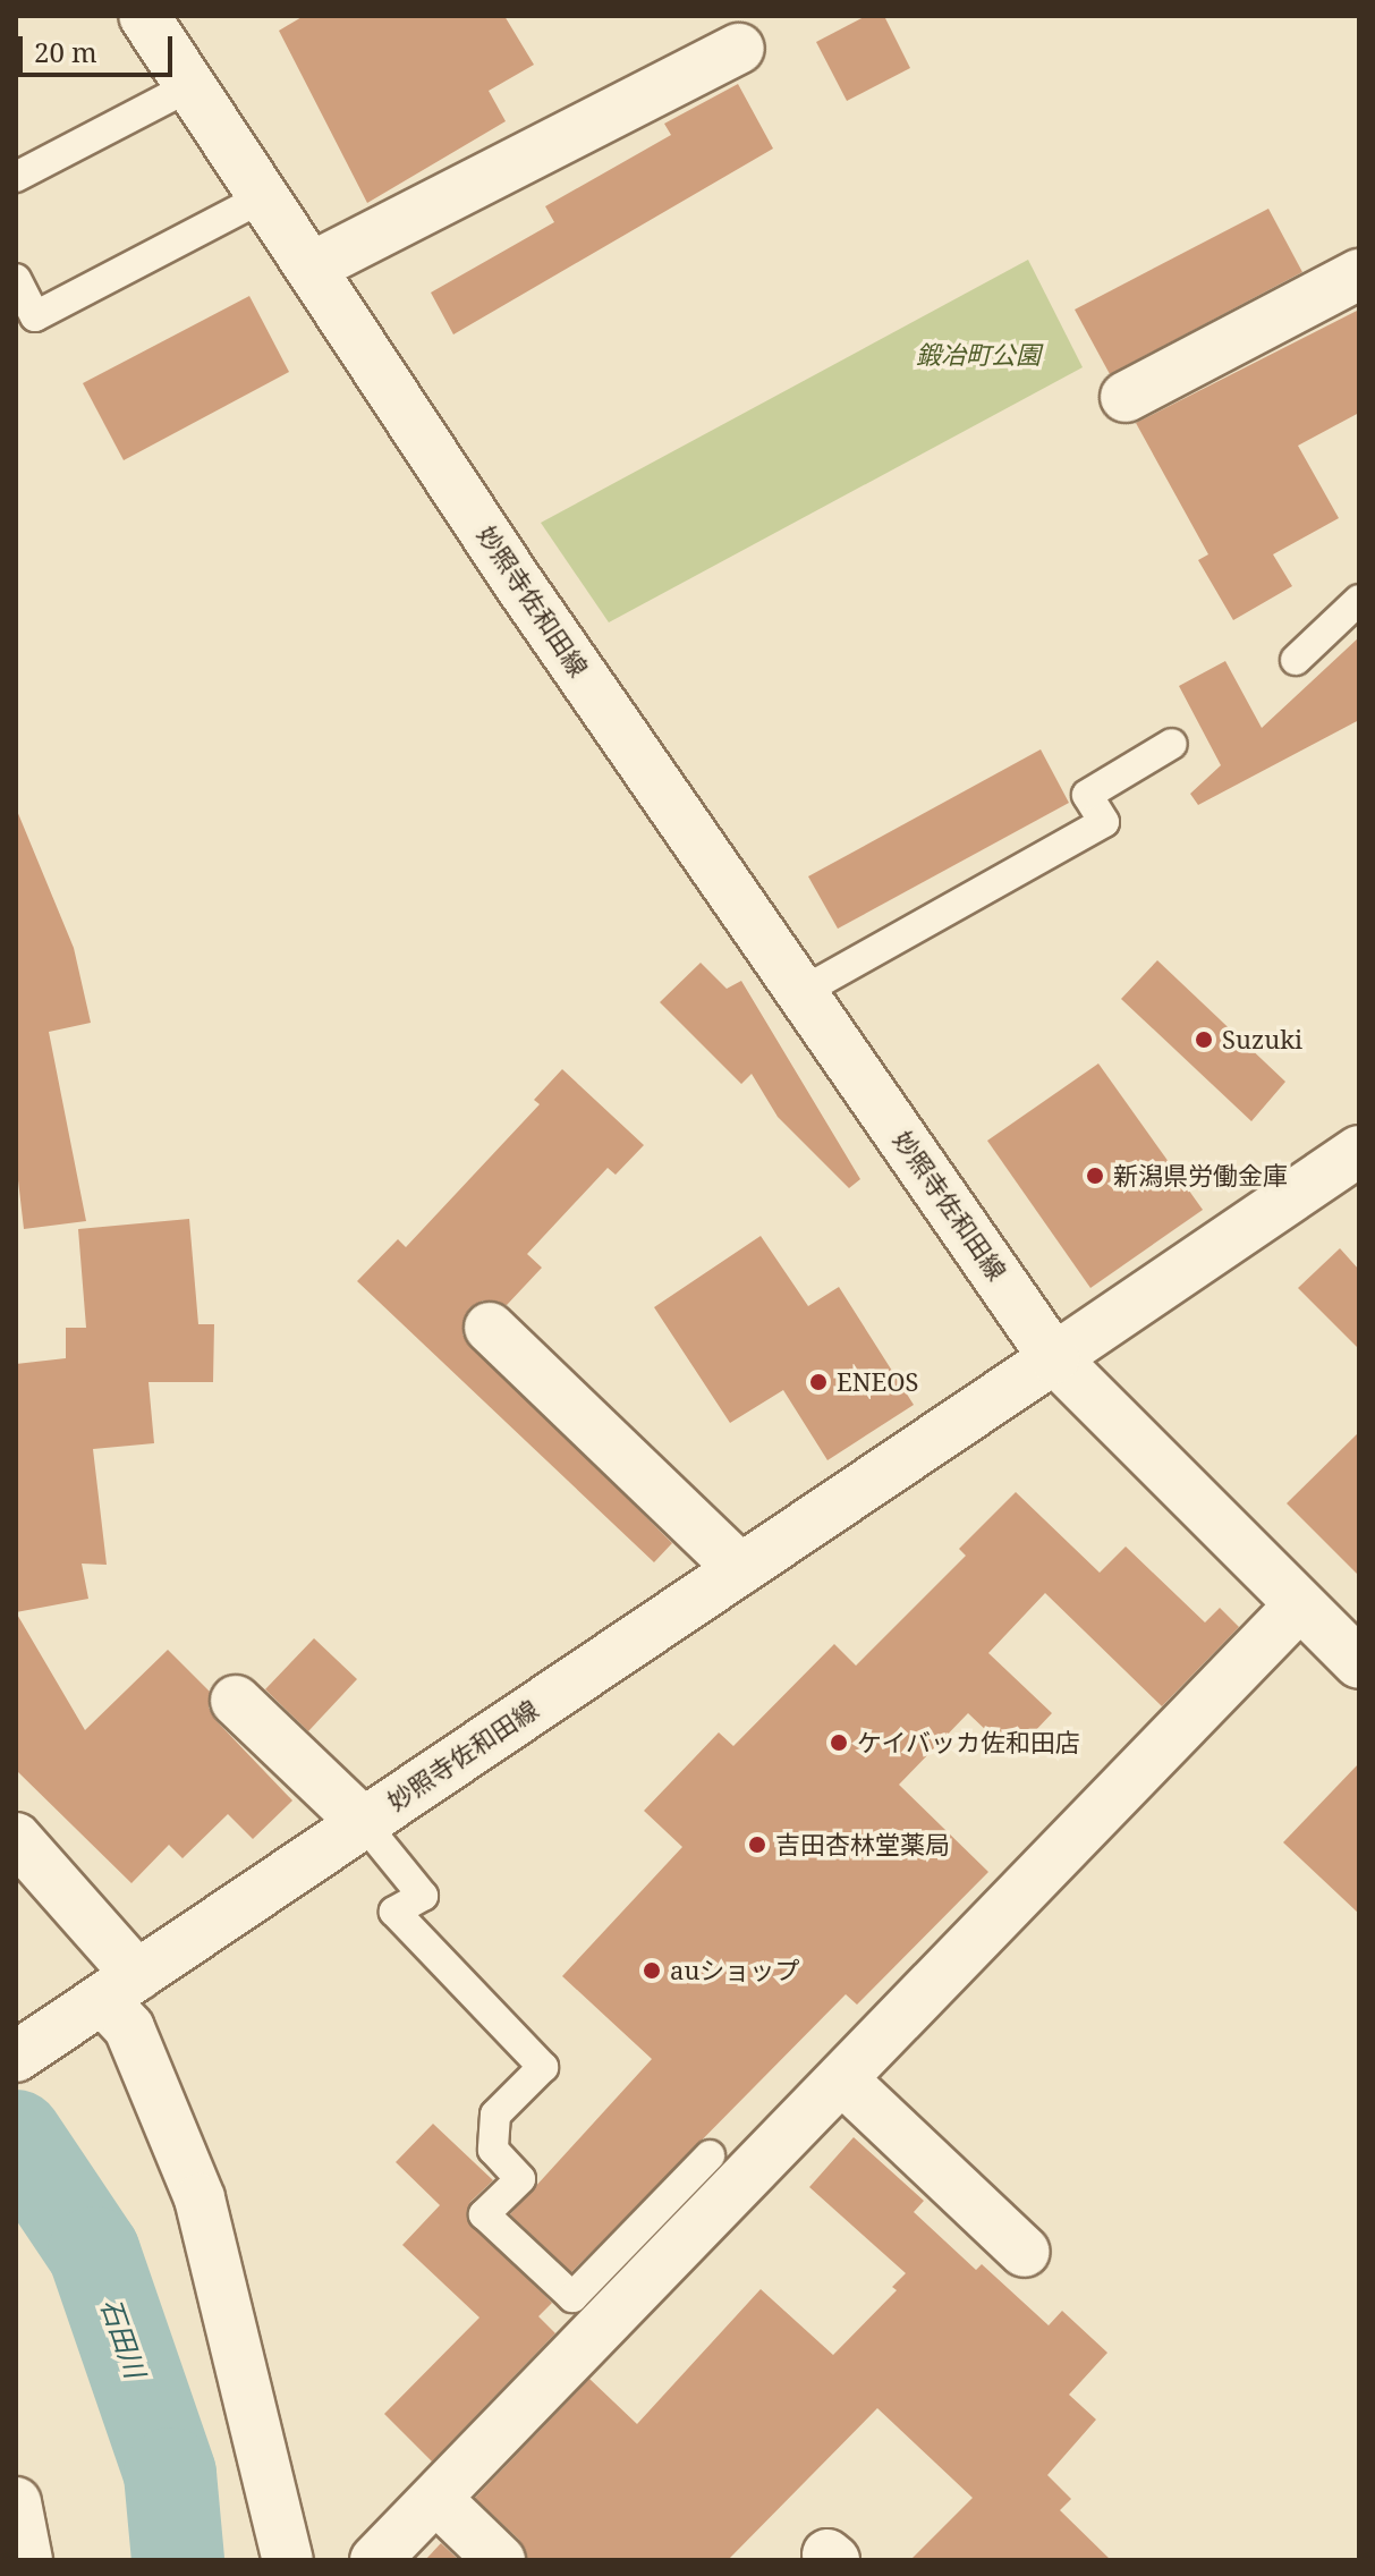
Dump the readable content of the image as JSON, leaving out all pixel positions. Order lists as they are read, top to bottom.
{
  "streets": {
    "street": ["妙照寺佐和田線"]
  },
  "water": ["石田川"],
  "parks": ["鍛冶町公園"],
  "places": [
    "Suzuki",
    "新潟県労働金庫",
    "ENEOS",
    "ケイバッカ佐和田店",
    "吉田杏林堂薬局",
    "auショップ"
  ],
  "scale_bar": "20 m"
}
